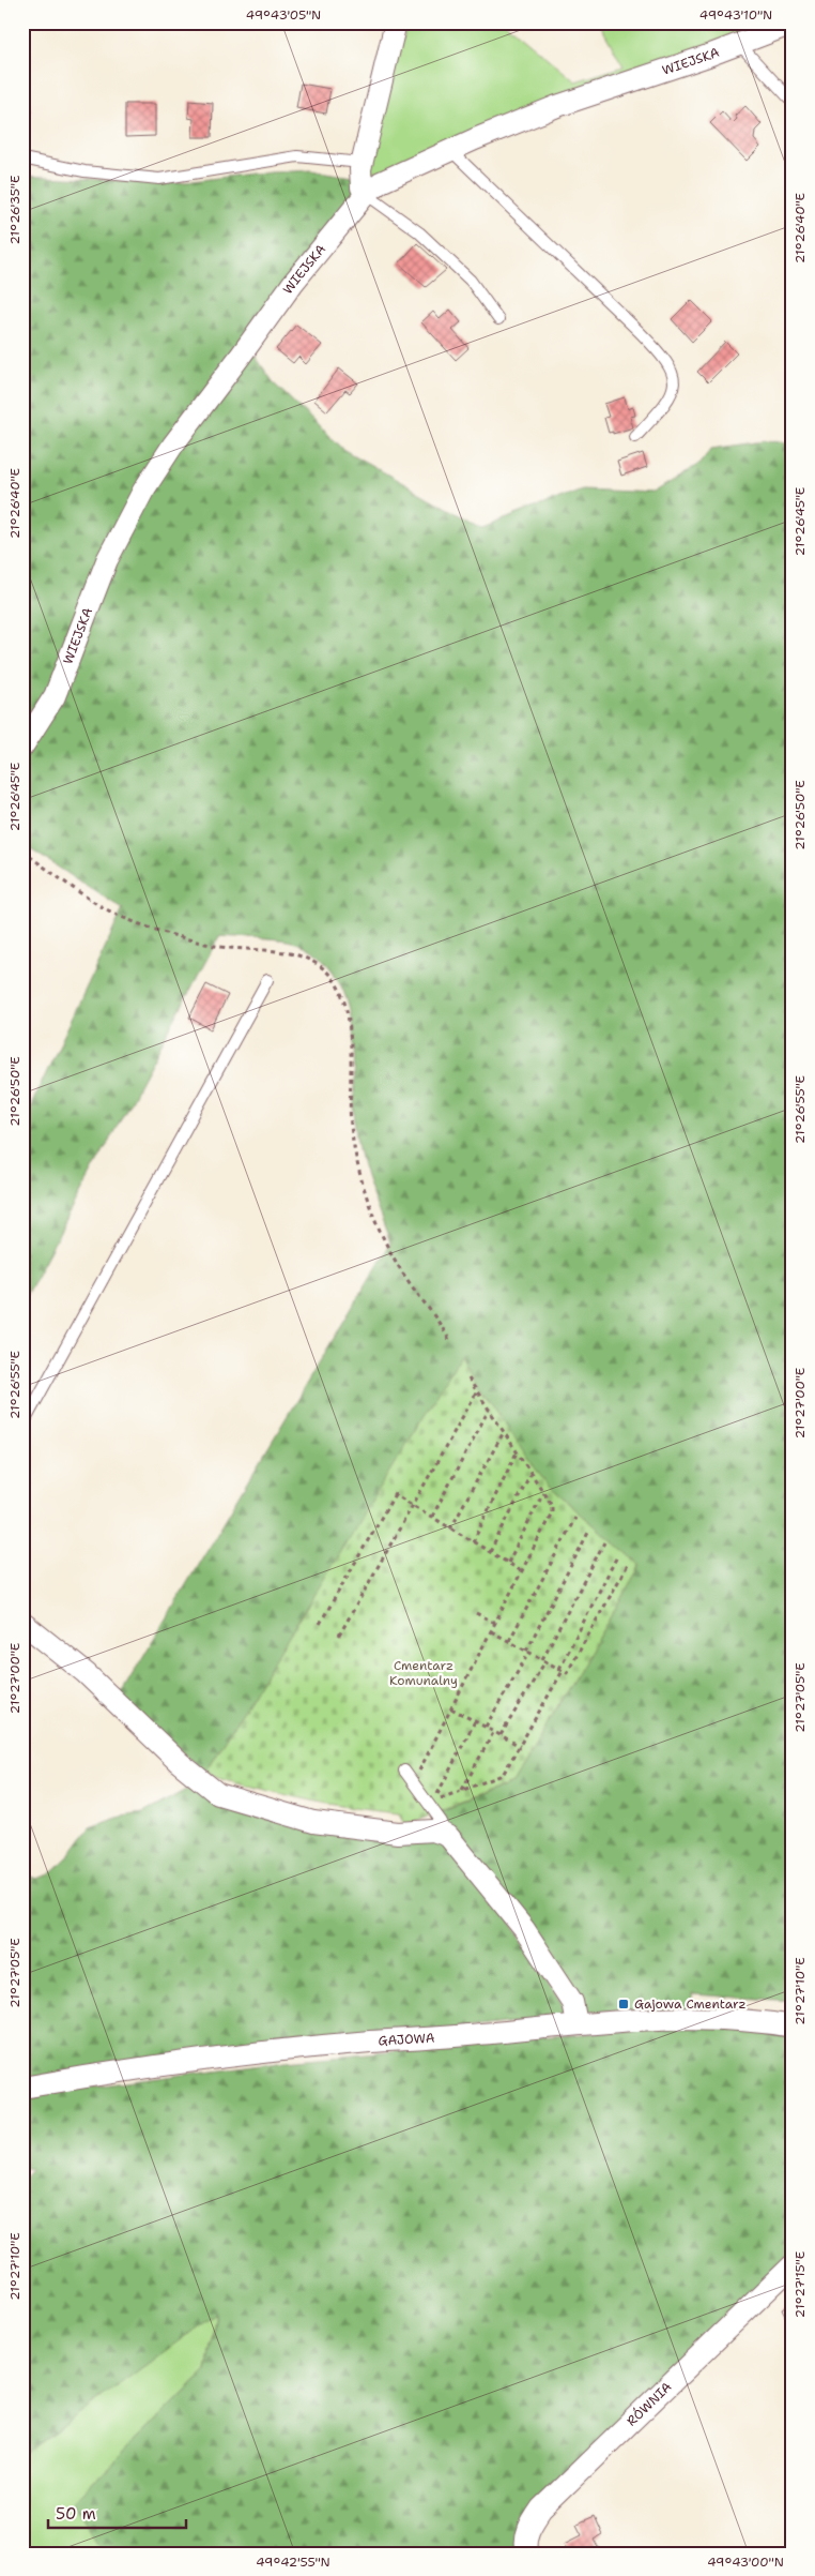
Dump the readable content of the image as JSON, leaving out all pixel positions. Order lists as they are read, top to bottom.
{
  "streets": {
    "street": ["WIEJSKA", "GAJOWA", "RÓWNIA"]
  },
  "parks": ["Cmentarz Komunalny"],
  "places": {
    "transit": ["Gajowa Cmentarz"]
  },
  "scale_bar": "50 m",
  "coordinates": [
    "49°43'05\"N",
    "49°43'10\"N",
    "21°26'35\"E",
    "21°26'40\"E",
    "21°26'45\"E",
    "21°26'50\"E",
    "21°26'55\"E",
    "21°27'00\"E",
    "21°27'05\"E",
    "21°27'10\"E",
    "21°27'15\"E",
    "49°42'55\"N",
    "49°43'00\"N"
  ]
}
